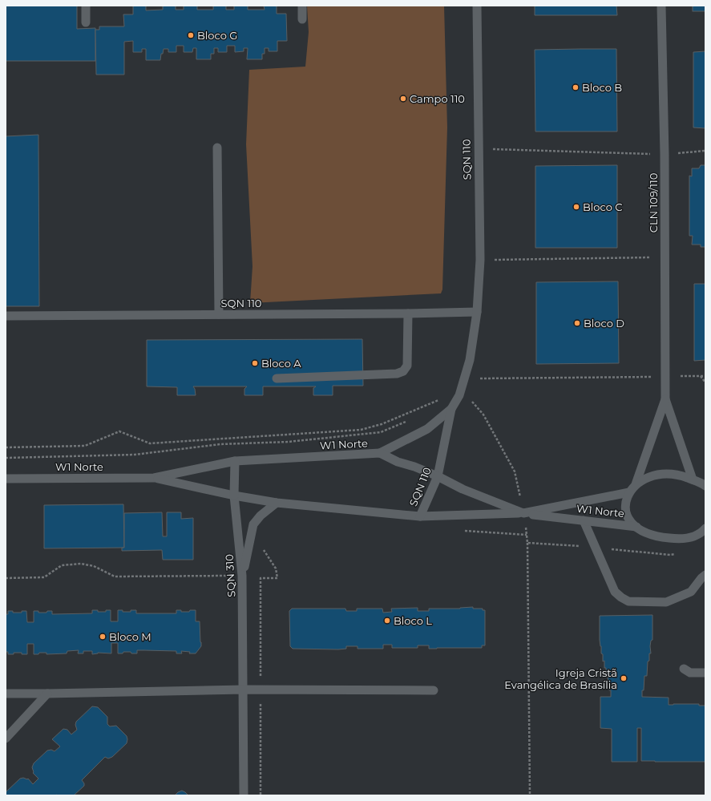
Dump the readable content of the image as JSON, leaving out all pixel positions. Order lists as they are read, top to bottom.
{
  "streets": {
    "street": [
      "SQN 110",
      "CLN 109/110",
      "W1 Norte",
      "SQN 310"
    ]
  },
  "crossings": [
    ["SQN 110", "W1 Norte"],
    ["W1 Norte", "SQN 310"]
  ],
  "places": [
    "Bloco G",
    "Bloco B",
    "Campo 110",
    "Bloco C",
    "Bloco D",
    "Bloco A",
    "Bloco L",
    "Bloco M",
    "Igreja Cristã Evangélica de Brasília"
  ]
}
